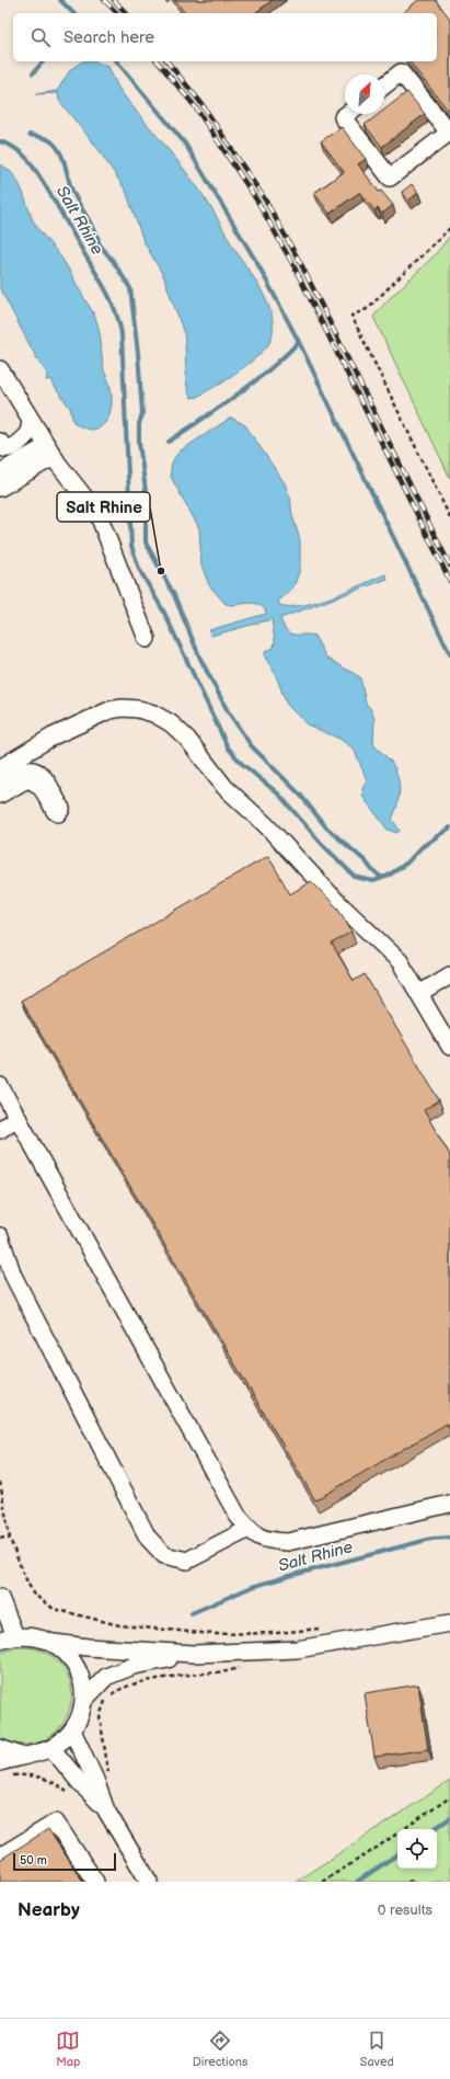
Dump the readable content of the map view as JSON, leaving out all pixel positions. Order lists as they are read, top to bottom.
{
  "water": ["Salt Rhine"],
  "places": ["Salt Rhine"],
  "scale_bar": "50 m",
  "north": "top right",
  "page": {
    "search": "Search here",
    "scale": "50 m",
    "heading": ["Nearby", "0 results"],
    "nav": ["Map", "Directions", "Saved"]
  }
}
